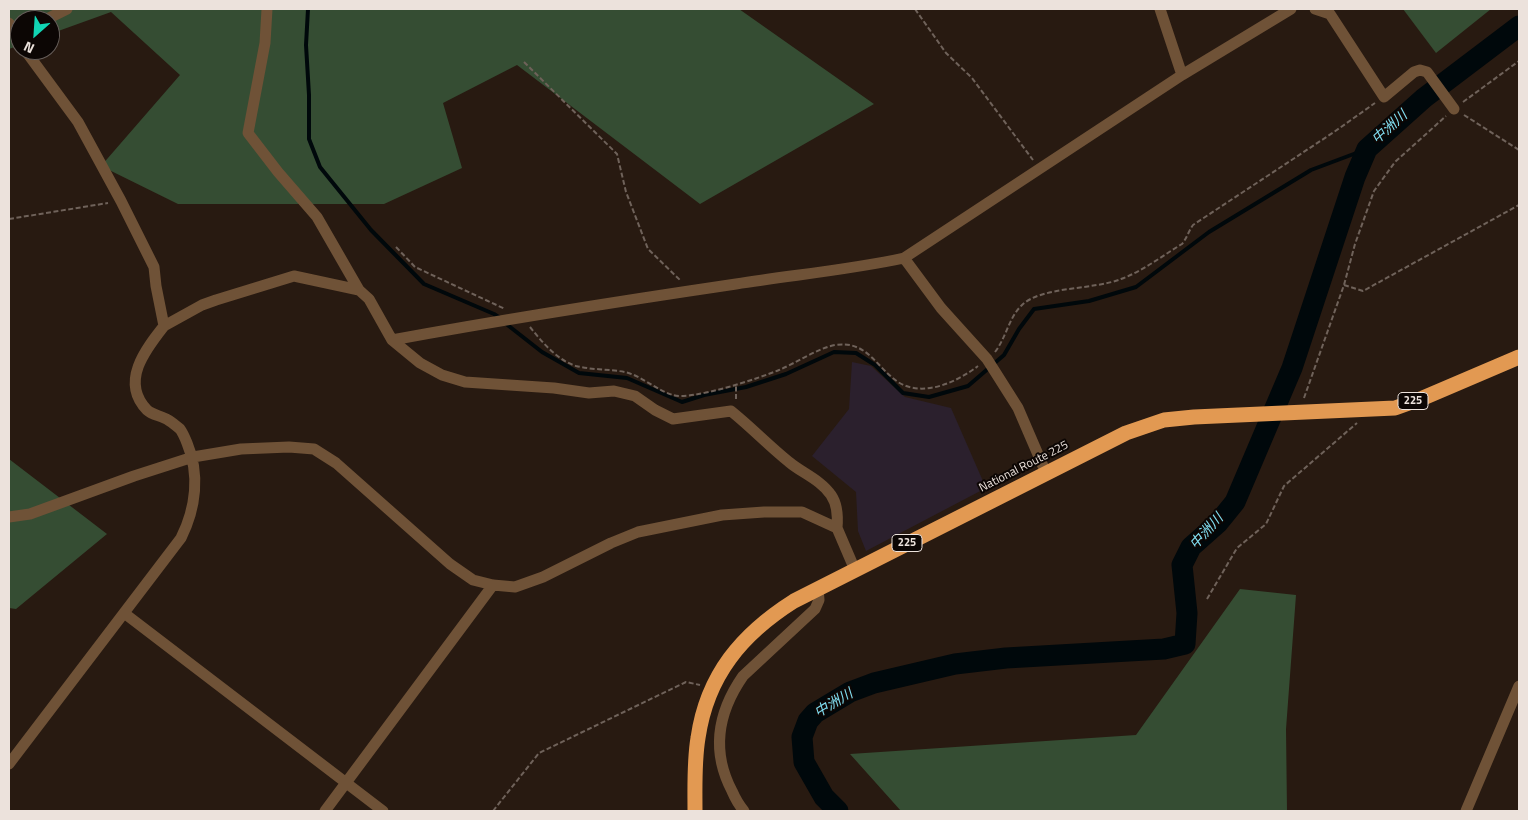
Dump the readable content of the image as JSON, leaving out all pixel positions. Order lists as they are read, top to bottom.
{
  "streets": {
    "highway": ["225", "National Route 225"]
  },
  "water": ["中洲川"],
  "north": "bottom left"
}
